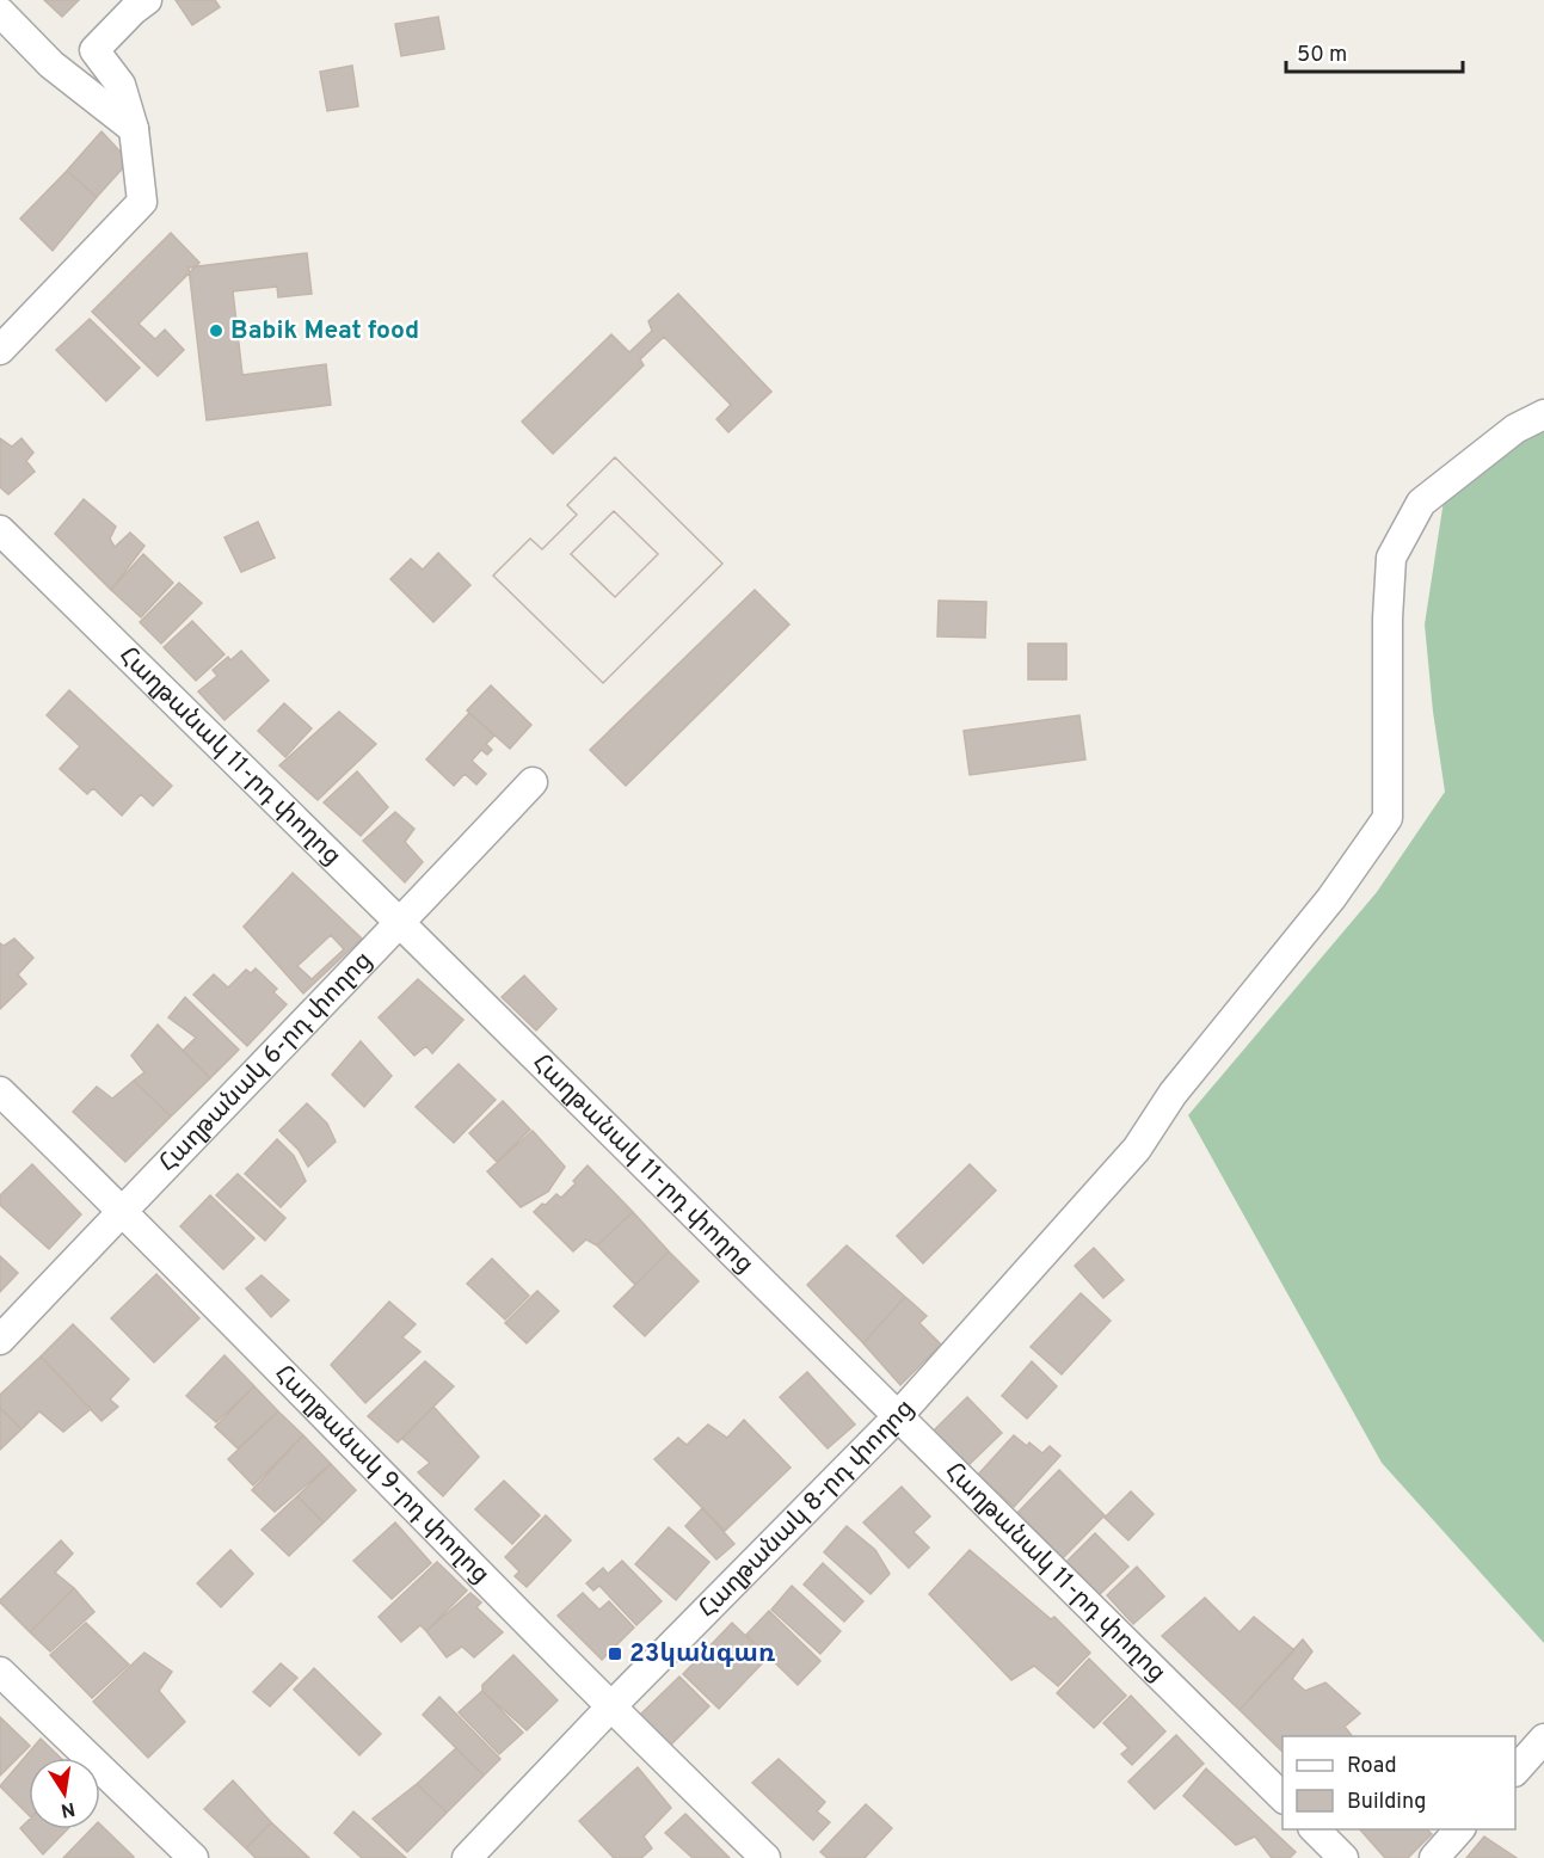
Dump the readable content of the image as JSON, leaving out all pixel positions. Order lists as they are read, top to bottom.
{
  "streets": {
    "street": [
      "Հաղթանակ 11-րդ փողոց",
      "Հաղթանակ 6-րդ փողոց",
      "Հաղթանակ 9-րդ փողոց",
      "Հաղթանակ 8-րդ փողոց"
    ]
  },
  "crossings": [
    ["Հաղթանակ 11-րդ փողոց", "Հաղթանակ 6-րդ փողոց"],
    ["Հաղթանակ 11-րդ փողոց", "Հաղթանակ 8-րդ փողոց"],
    ["Հաղթանակ 6-րդ փողոց", "Հաղթանակ 9-րդ փողոց"],
    ["Հաղթանակ 9-րդ փողոց", "Հաղթանակ 8-րդ փողոց"]
  ],
  "places": {
    "other": ["Babik Meat food"],
    "transit": ["23կանգառ"]
  },
  "legend": ["Road", "Building"],
  "scale_bar": "50 m",
  "north": "bottom"
}
